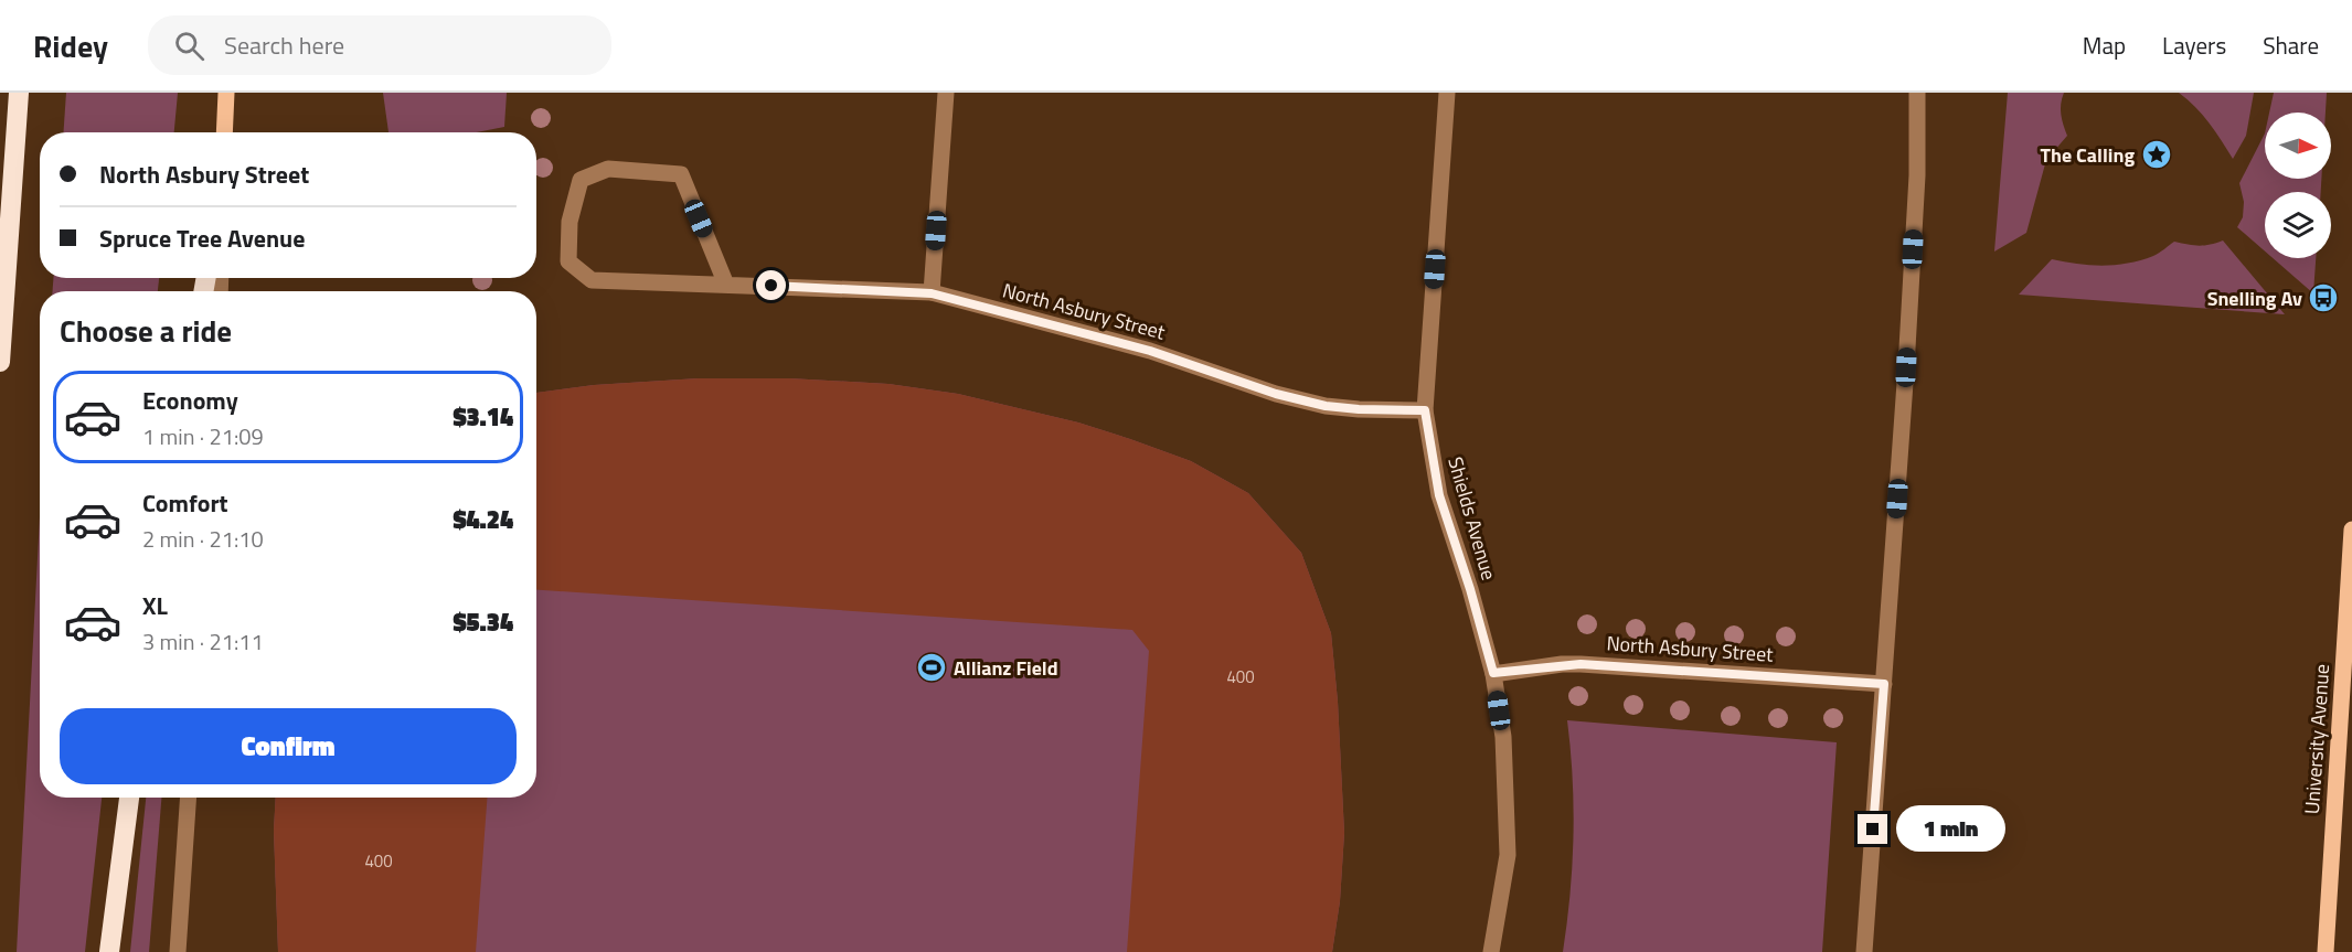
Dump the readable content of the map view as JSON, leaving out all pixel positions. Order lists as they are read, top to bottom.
{
  "streets": {
    "main road": ["University Avenue"],
    "street": ["North Asbury Street", "Shields Avenue"]
  },
  "crossings": [
    ["North Asbury Street", "Shields Avenue"]
  ],
  "places": {
    "place": ["The Calling"],
    "bus stop": ["Snelling Av"],
    "sports": ["Allianz Field"]
  },
  "house_numbers": ["400", "400"],
  "north": "right",
  "page": {
    "header": "Ridey",
    "search": "Search here",
    "nav": ["Map", "Layers", "Share"],
    "banner": ["North Asbury Street", "Spruce Tree Avenue"],
    "heading": "Choose a ride",
    "list": [
      {
        "name": "Economy",
        "note": "1 min · 21:09",
        "value": "$3.14"
      },
      {
        "name": "Comfort",
        "note": "2 min · 21:10",
        "value": "$4.24"
      },
      {
        "name": "XL",
        "note": "3 min · 21:11",
        "value": "$5.34"
      }
    ],
    "buttons": "Confirm",
    "bubble": "1 min"
  }
}
